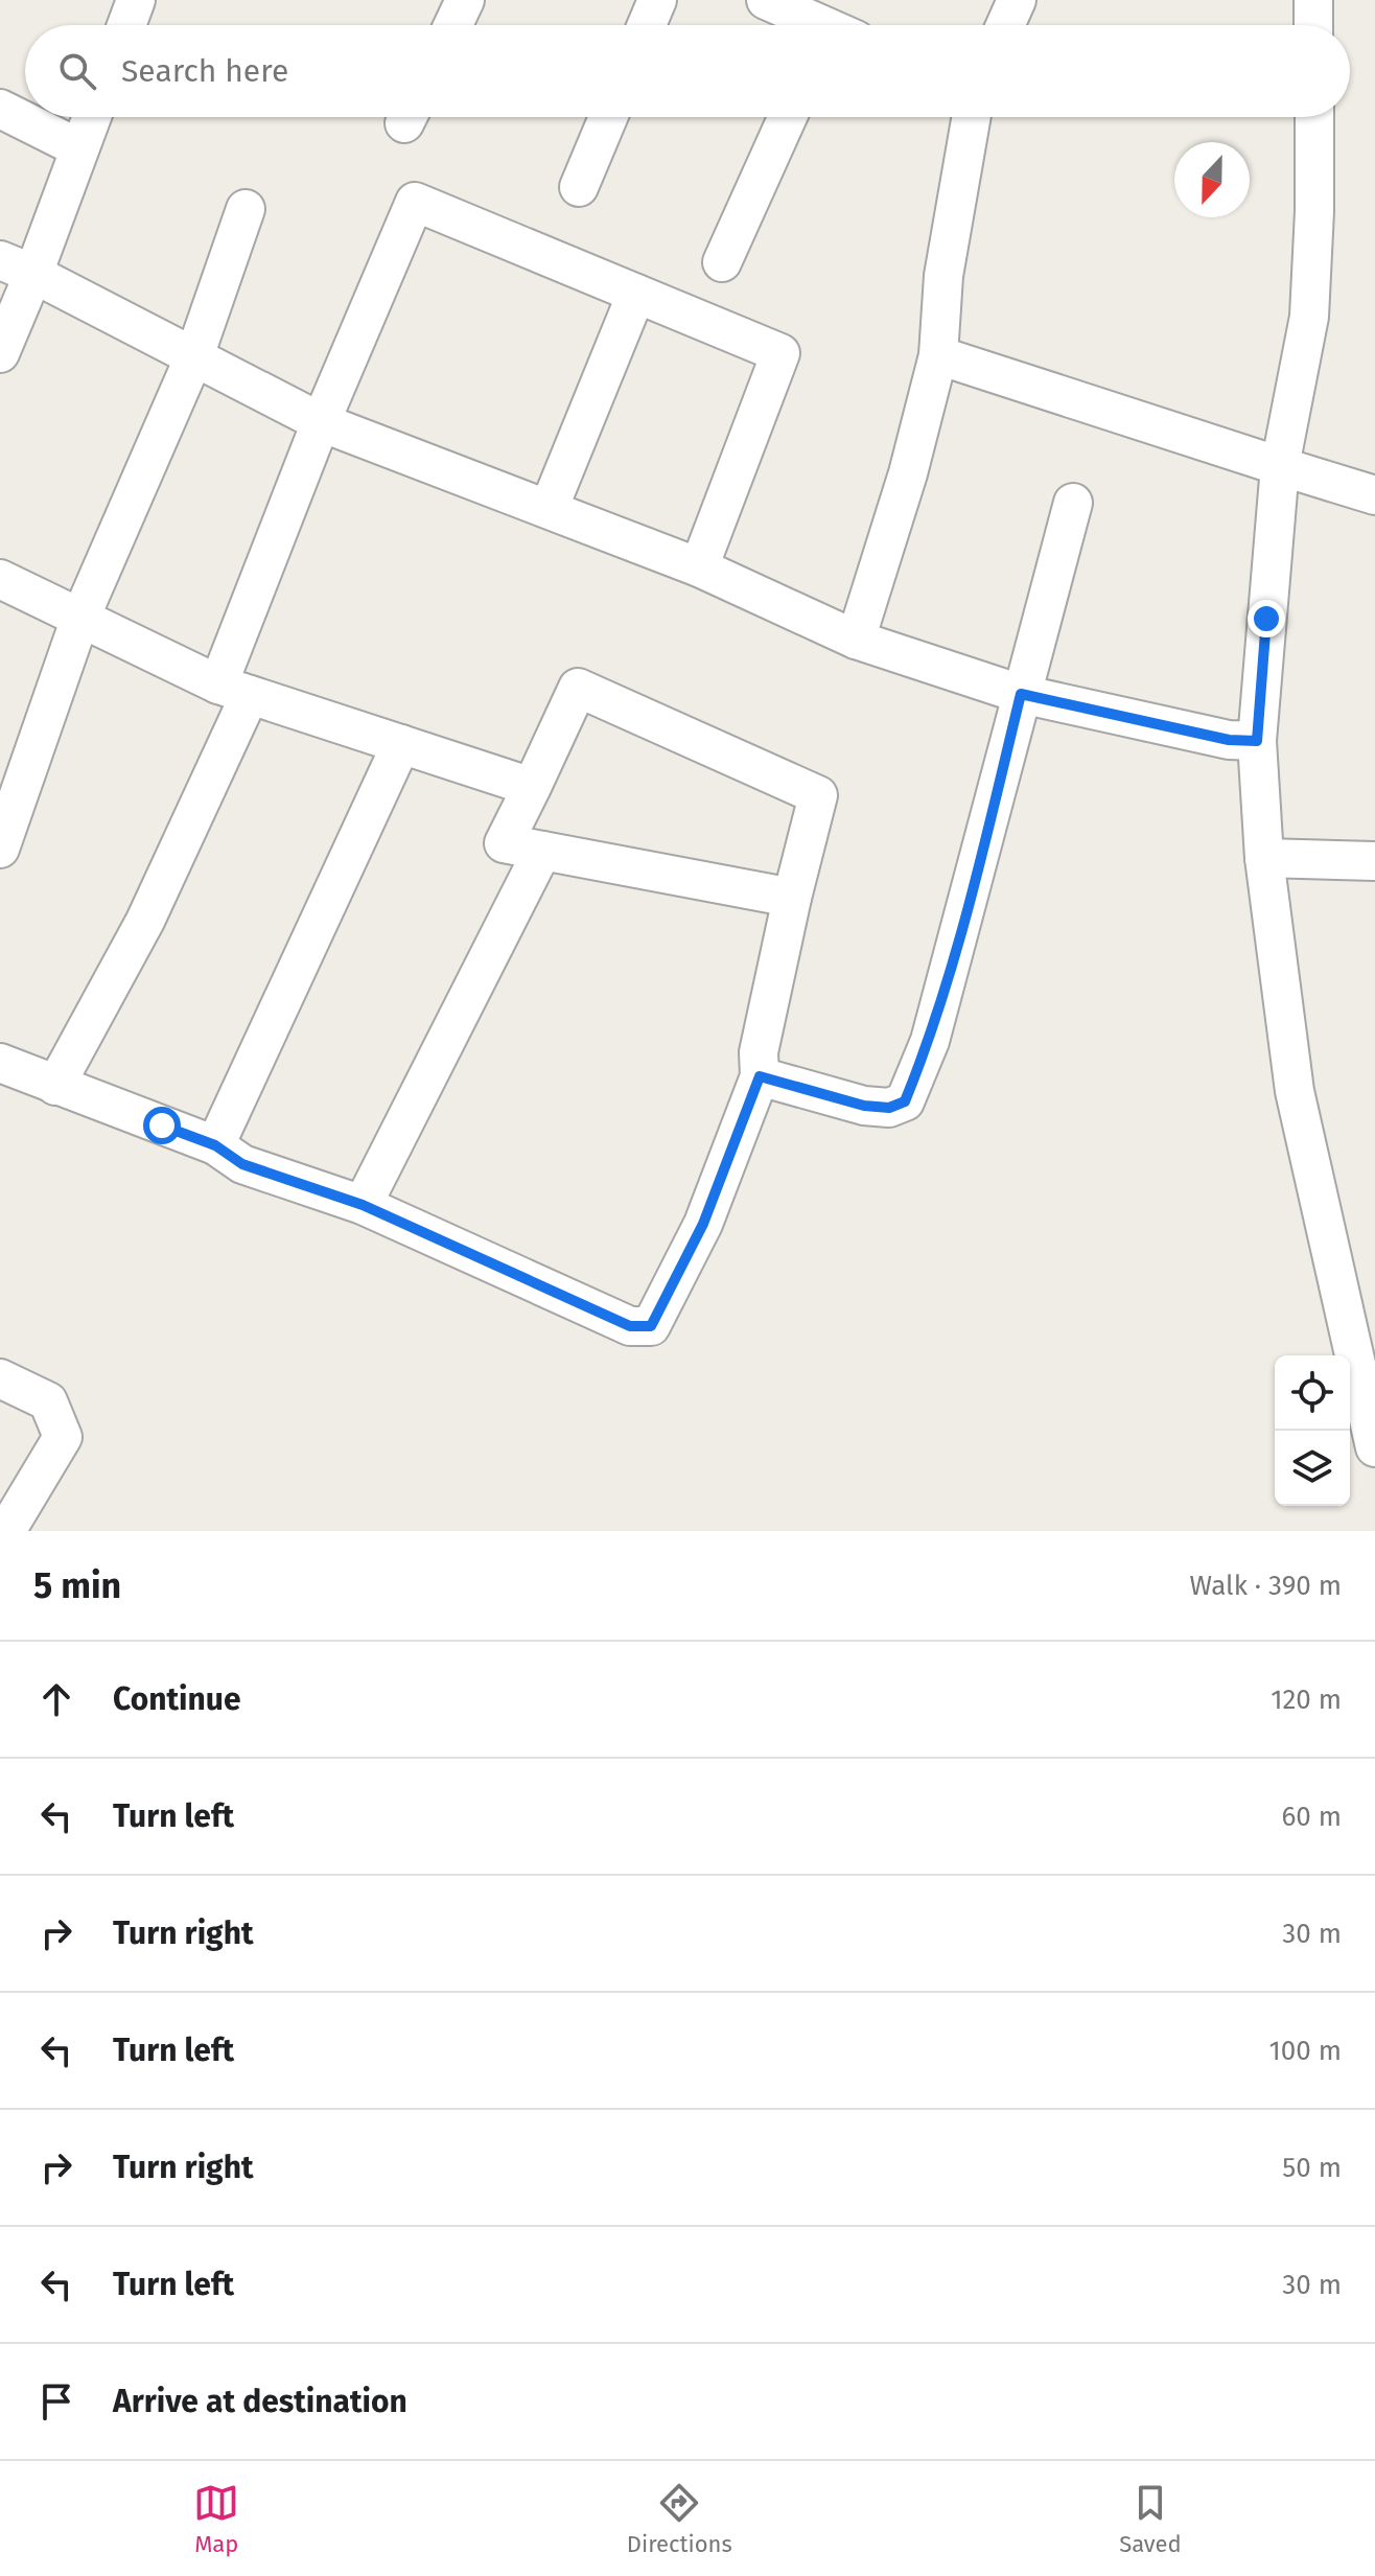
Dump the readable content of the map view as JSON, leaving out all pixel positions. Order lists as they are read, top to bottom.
{
  "north": "bottom",
  "page": {
    "search": "Search here",
    "heading": ["5 min", "Walk · 390 m"],
    "list": [
      ["Continue", "120 m"],
      ["Turn left", "60 m"],
      ["Turn right", "30 m"],
      ["Turn left", "100 m"],
      ["Turn right", "50 m"],
      ["Turn left", "30 m"],
      "Arrive at destination"
    ],
    "nav": ["Map", "Directions", "Saved"]
  }
}
